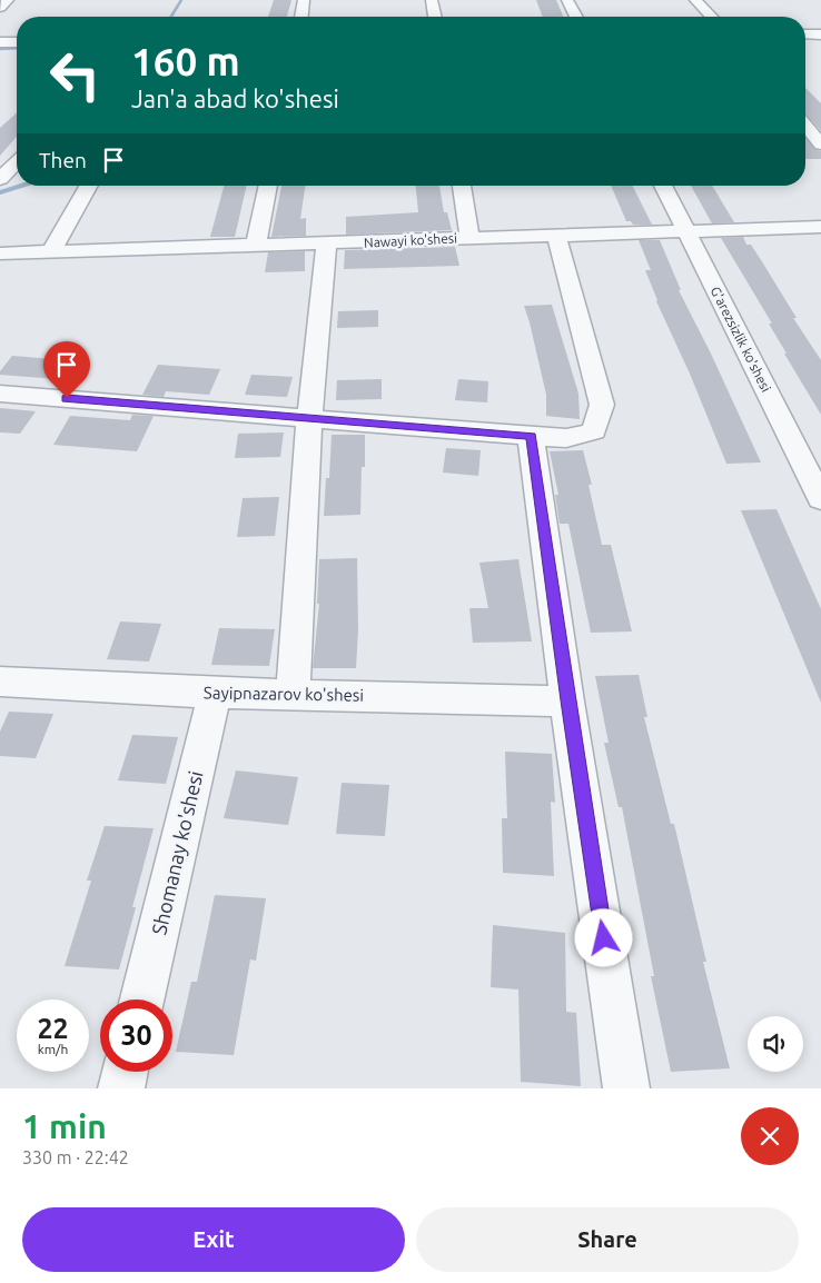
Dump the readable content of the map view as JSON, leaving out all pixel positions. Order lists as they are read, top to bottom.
{
  "streets": {
    "street": [
      "Nawayi ko'shesi",
      "G'arezsizlik ko'shesi",
      "Sayipnazarov ko'shesi",
      "Shomanay ko'shesi"
    ]
  },
  "crossings": [
    ["Nawayi ko'shesi", "G'arezsizlik ko'shesi"],
    ["Sayipnazarov ko'shesi", "Shomanay ko'shesi"]
  ],
  "page": {
    "turn": ["160 m", "Jan'a abad ko'shesi"],
    "then": "Then",
    "speed": "22 km/h",
    "limit": "30",
    "heading": ["1 min", "330 m · 22:42"],
    "buttons": ["Exit", "Share"]
  }
}
